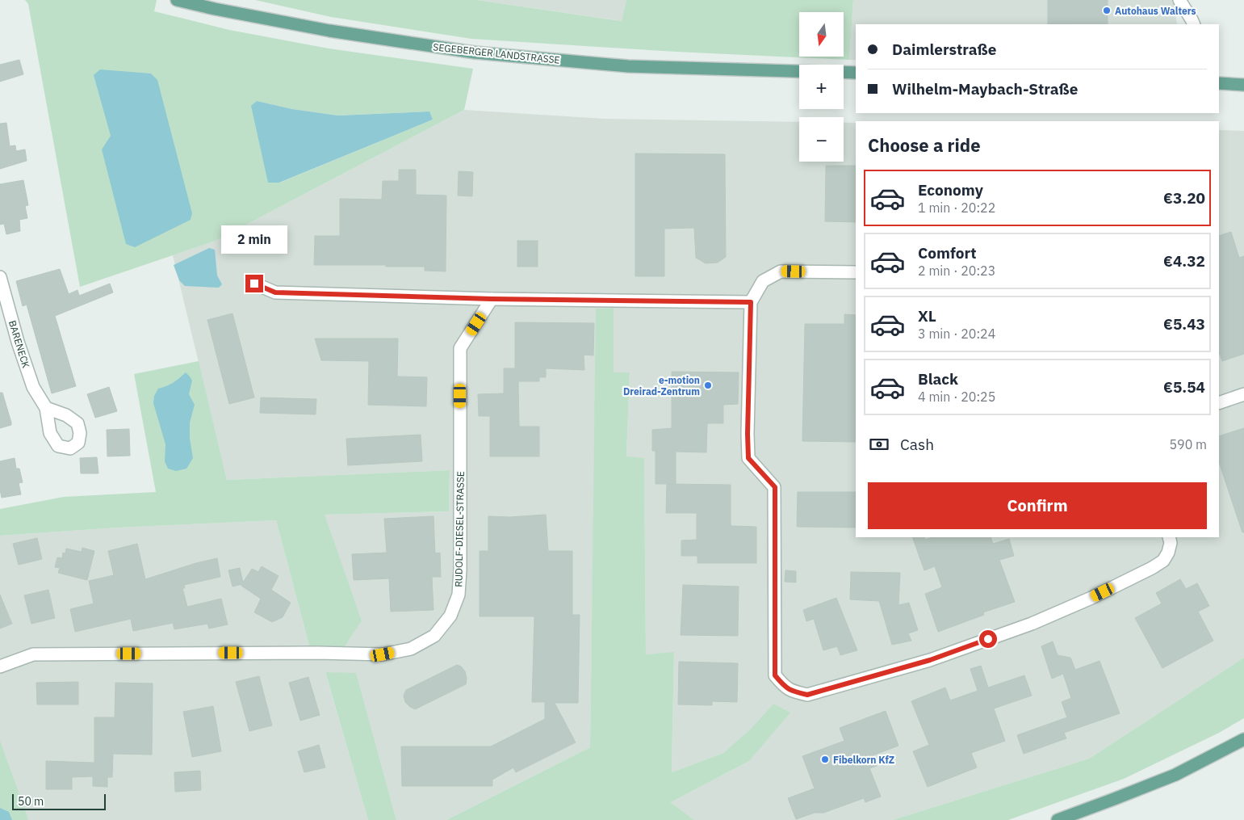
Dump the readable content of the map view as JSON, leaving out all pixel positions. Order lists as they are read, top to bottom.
{
  "streets": {
    "main road": ["SEGEBERGER LANDSTRASSE"],
    "street": ["BARENECK", "RUDOLF-DIESEL-STRASSE"]
  },
  "places": ["Autohaus Walters", "e-motion Dreirad-Zentrum", "Fibelkorn KfZ"],
  "scale_bar": "50 m",
  "north": "bottom",
  "page": {
    "map_buttons": ["+", "−"],
    "banner": ["Daimlerstraße", "Wilhelm-Maybach-Straße"],
    "heading": "Choose a ride",
    "list": [
      {
        "name": "Economy",
        "note": "1 min · 20:22",
        "value": "€3.20"
      },
      {
        "name": "Comfort",
        "note": "2 min · 20:23",
        "value": "€4.32"
      },
      {
        "name": "XL",
        "note": "3 min · 20:24",
        "value": "€5.43"
      },
      {
        "name": "Black",
        "note": "4 min · 20:25",
        "value": "€5.54"
      }
    ],
    "bubble": "2 min",
    "pay": ["Cash", "590 m"],
    "buttons": "Confirm",
    "scale": "50 m"
  }
}
